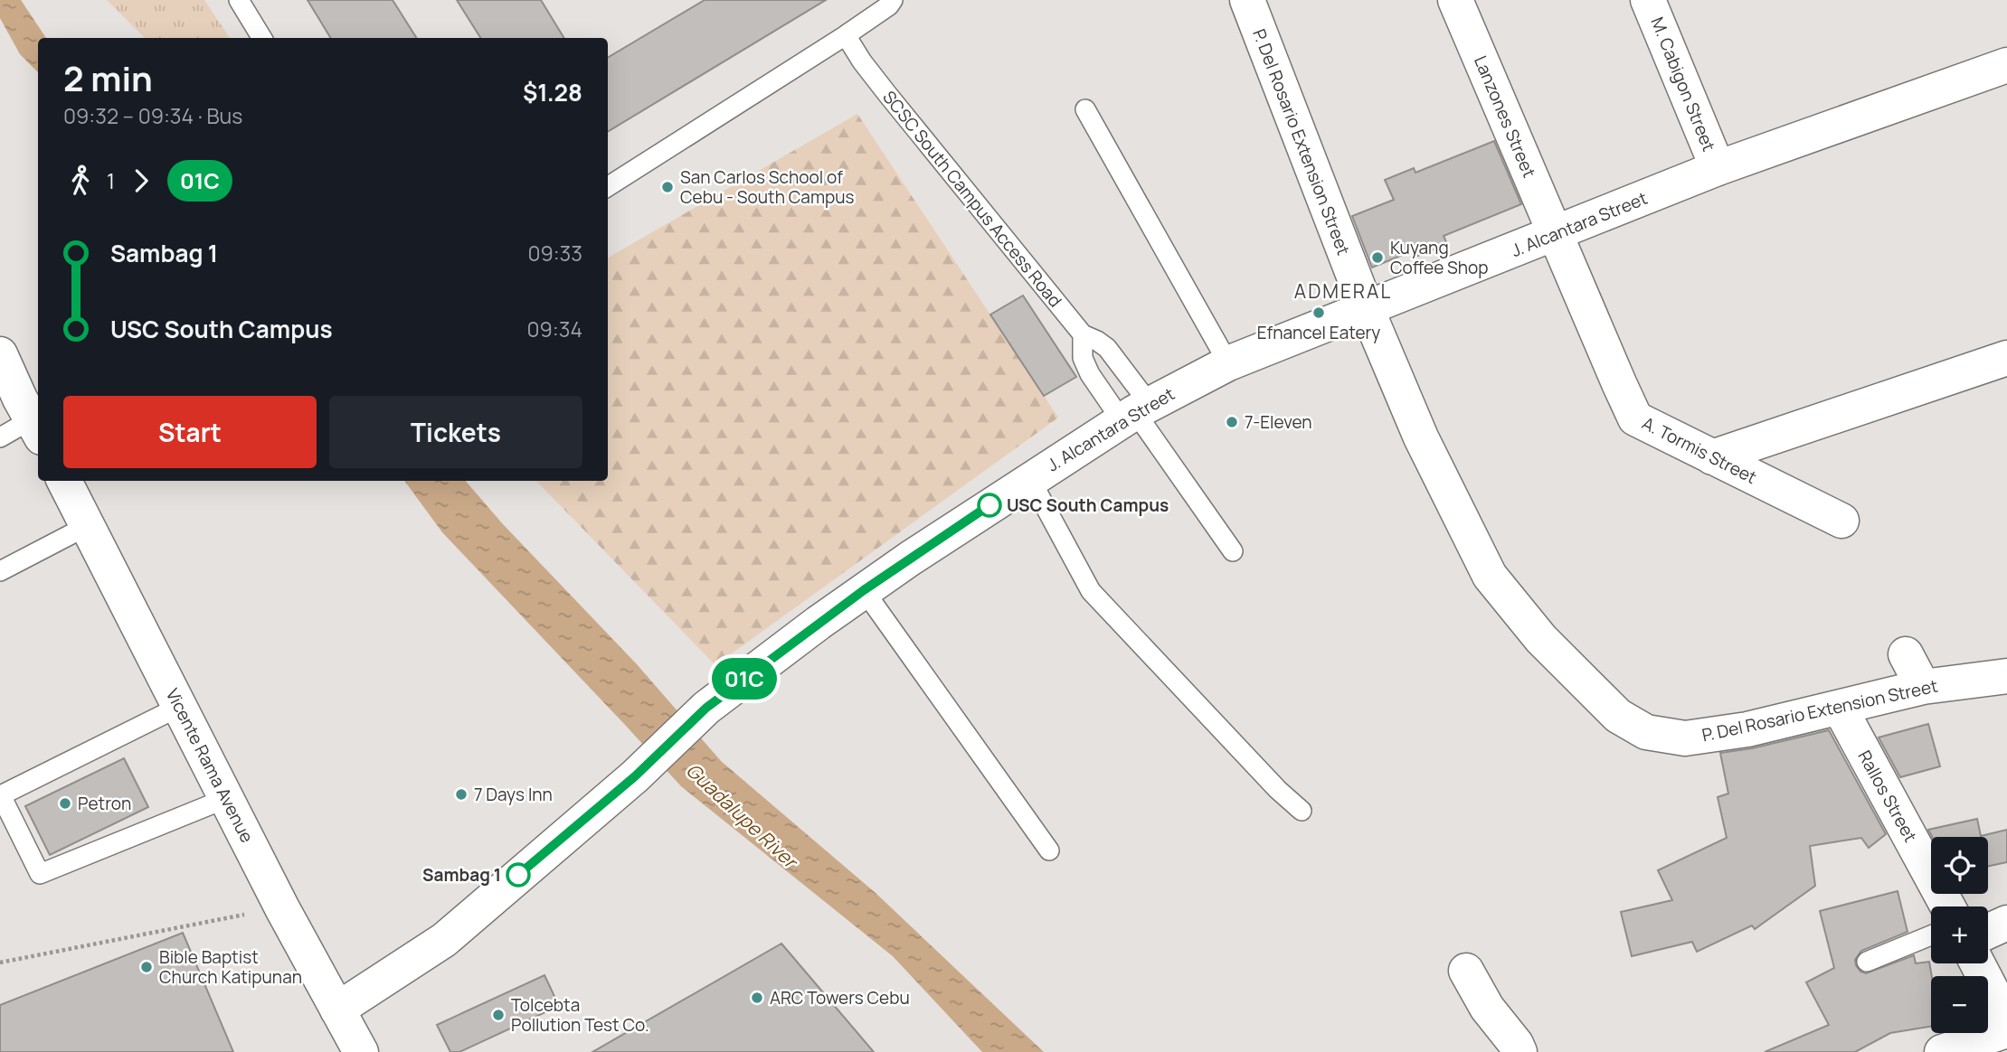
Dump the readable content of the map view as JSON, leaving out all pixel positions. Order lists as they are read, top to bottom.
{
  "streets": {
    "street": [
      "M. Cabigon Street",
      "Lanzones Street",
      "P. Del Rosario Extension Street",
      "J. Alcantara Street",
      "A. Tormis Street",
      "Vicente Rama Avenue",
      "Rallos Street"
    ],
    "lane": ["SCSC South Campus Access Road"]
  },
  "crossings": [
    ["M. Cabigon Street", "J. Alcantara Street"],
    ["Lanzones Street", "J. Alcantara Street"],
    ["Lanzones Street", "A. Tormis Street"],
    ["P. Del Rosario Extension Street", "J. Alcantara Street"],
    ["P. Del Rosario Extension Street", "Rallos Street"],
    ["J. Alcantara Street", "A. Tormis Street"],
    ["J. Alcantara Street", "Vicente Rama Avenue"]
  ],
  "districts": ["ADMERAL"],
  "water": ["Guadalupe River"],
  "places": [
    "San Carlos School of Cebu - South Campus",
    "Kuyang Coffee Shop",
    "Efnancel Eatery",
    "7-Eleven",
    "USC South Campus",
    "7 Days Inn",
    "Petron",
    "Sambag 1",
    "Bible Baptist Church Katipunan",
    "ARC Towers Cebu",
    "Tolcebta Pollution Test Co."
  ],
  "lines": ["bus line 01C"],
  "page": {
    "on_map": "01C",
    "heading": ["2 min", "09:32 – 09:34 · Bus", "$1.28"],
    "legs": ["1", "01C"],
    "list": [
      {
        "name": "Sambag 1",
        "value": "09:33"
      },
      {
        "name": "USC South Campus",
        "value": "09:34"
      }
    ],
    "buttons": ["Start", "Tickets"],
    "map_buttons": ["+", "−"]
  }
}
